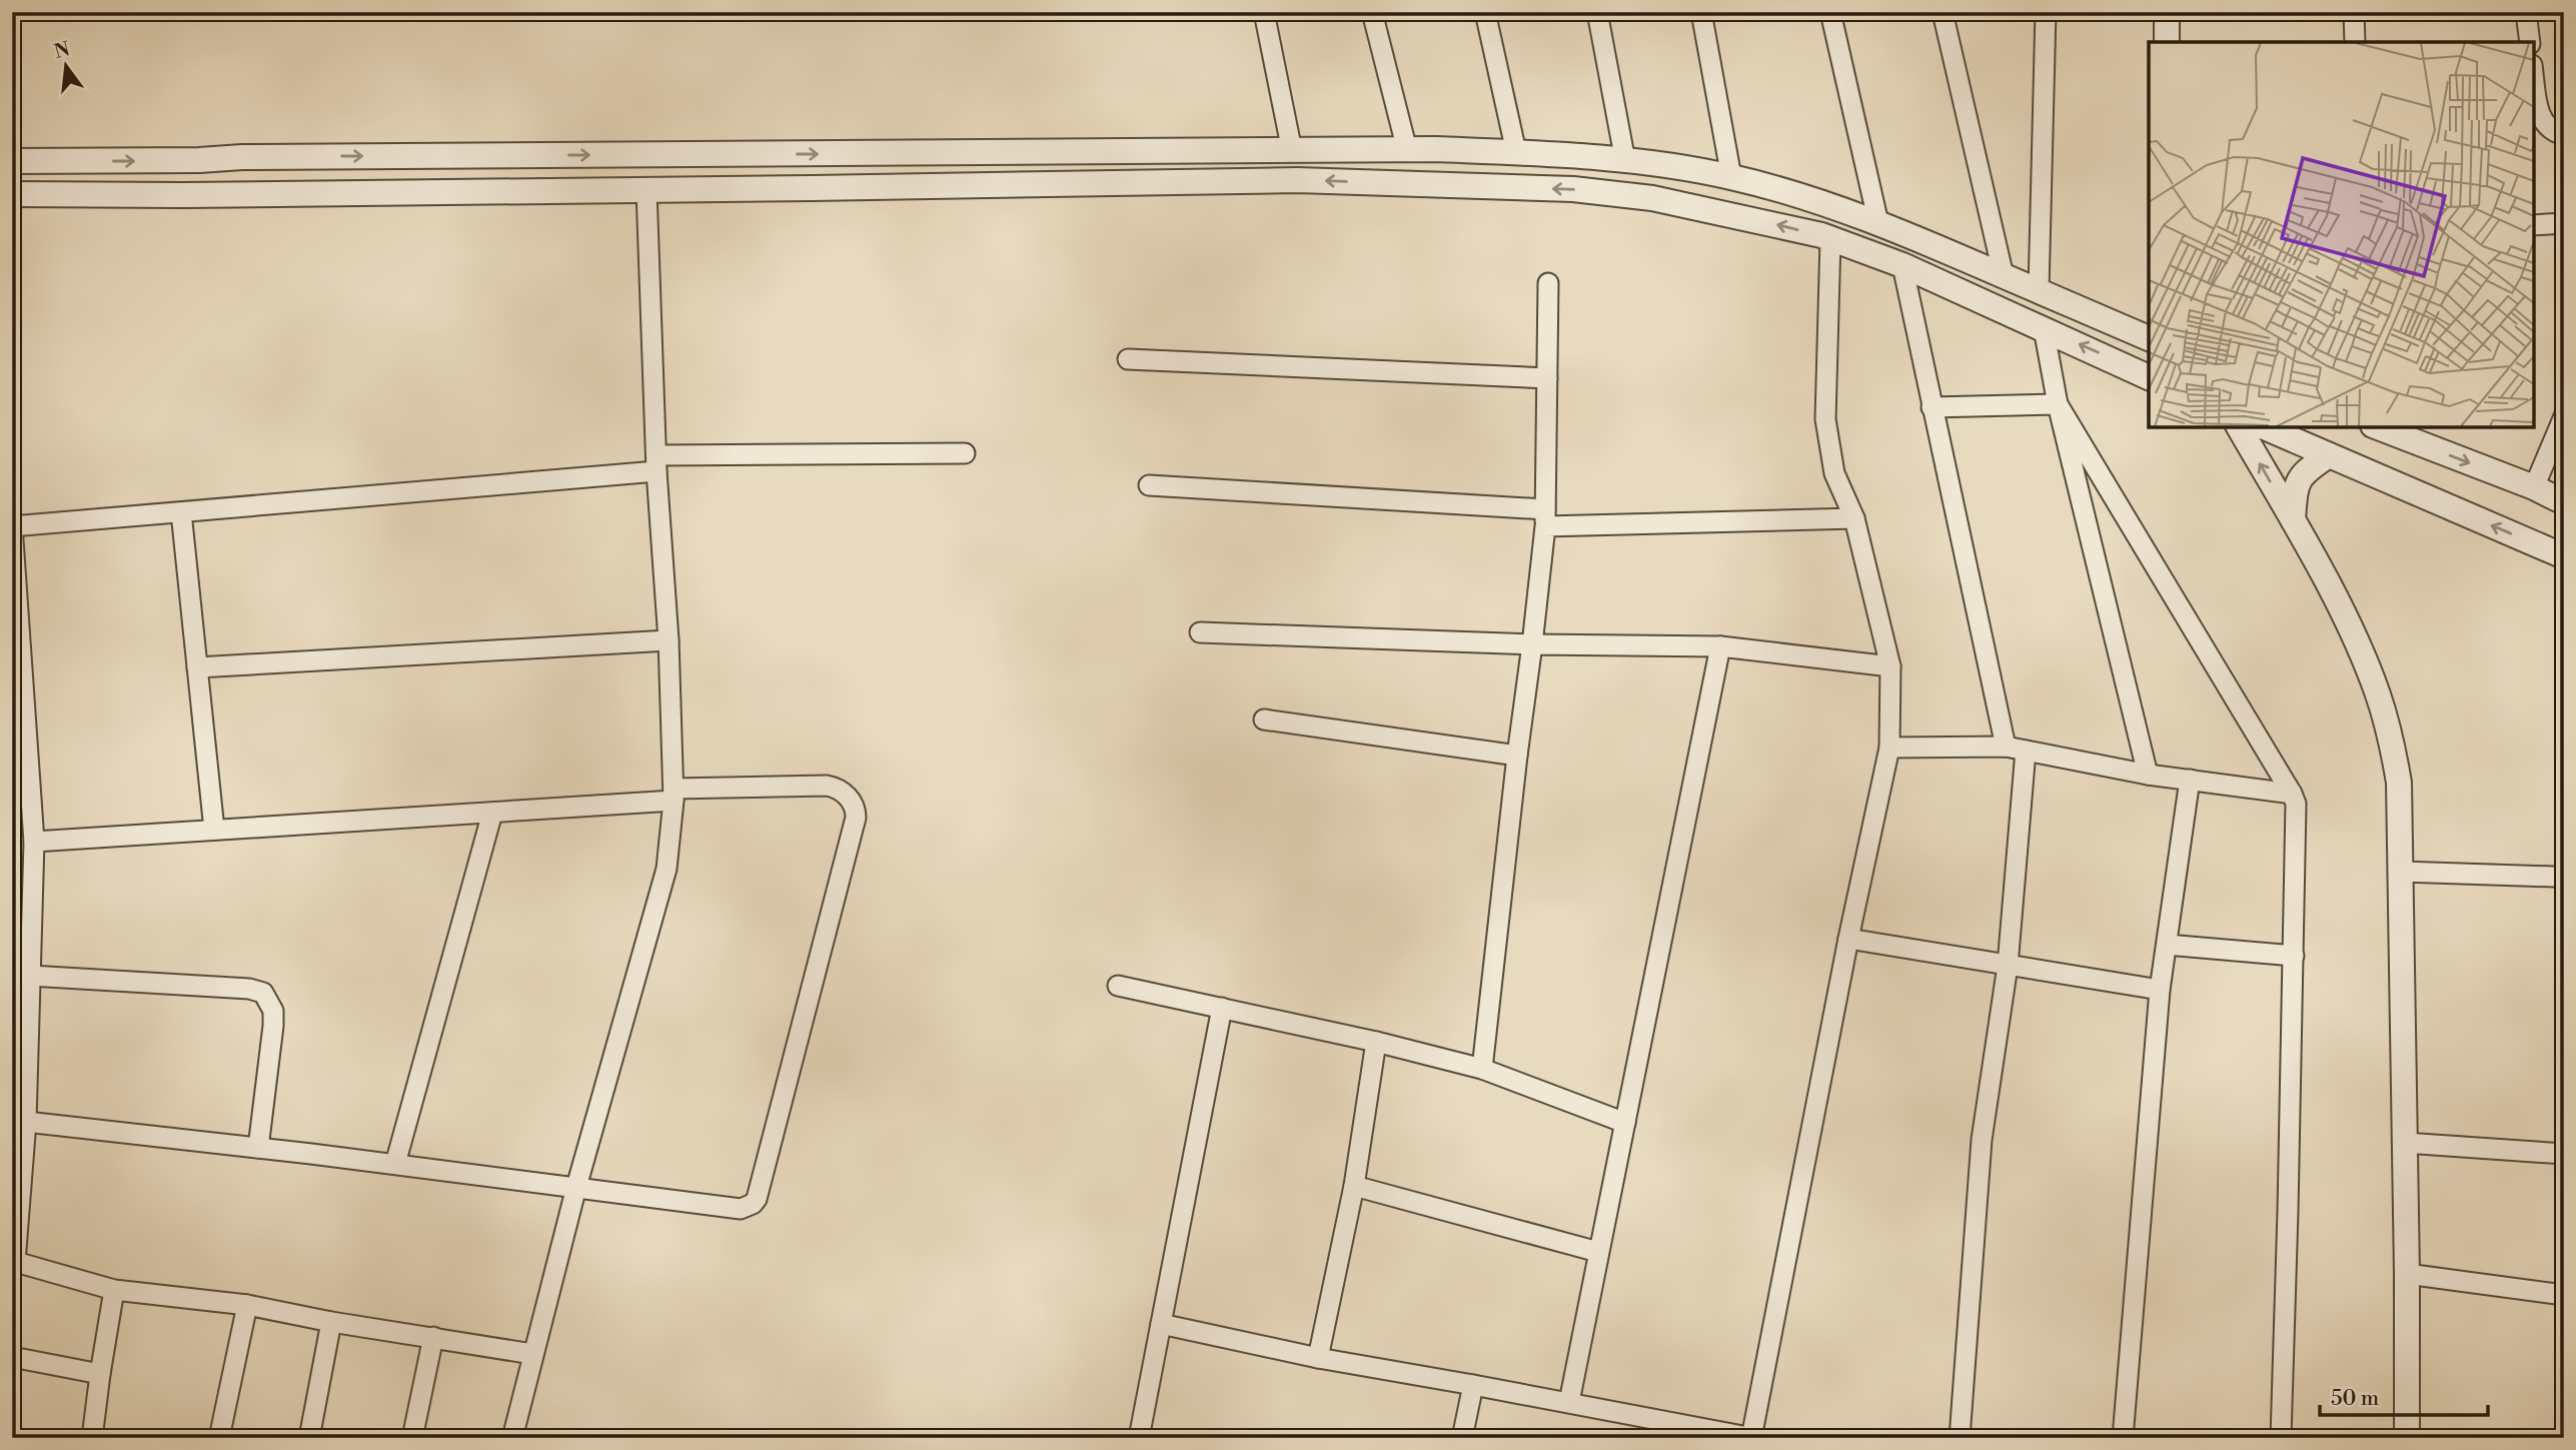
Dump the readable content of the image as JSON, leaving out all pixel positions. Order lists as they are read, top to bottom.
{
  "scale_bar": "50 m",
  "north": "top"
}
